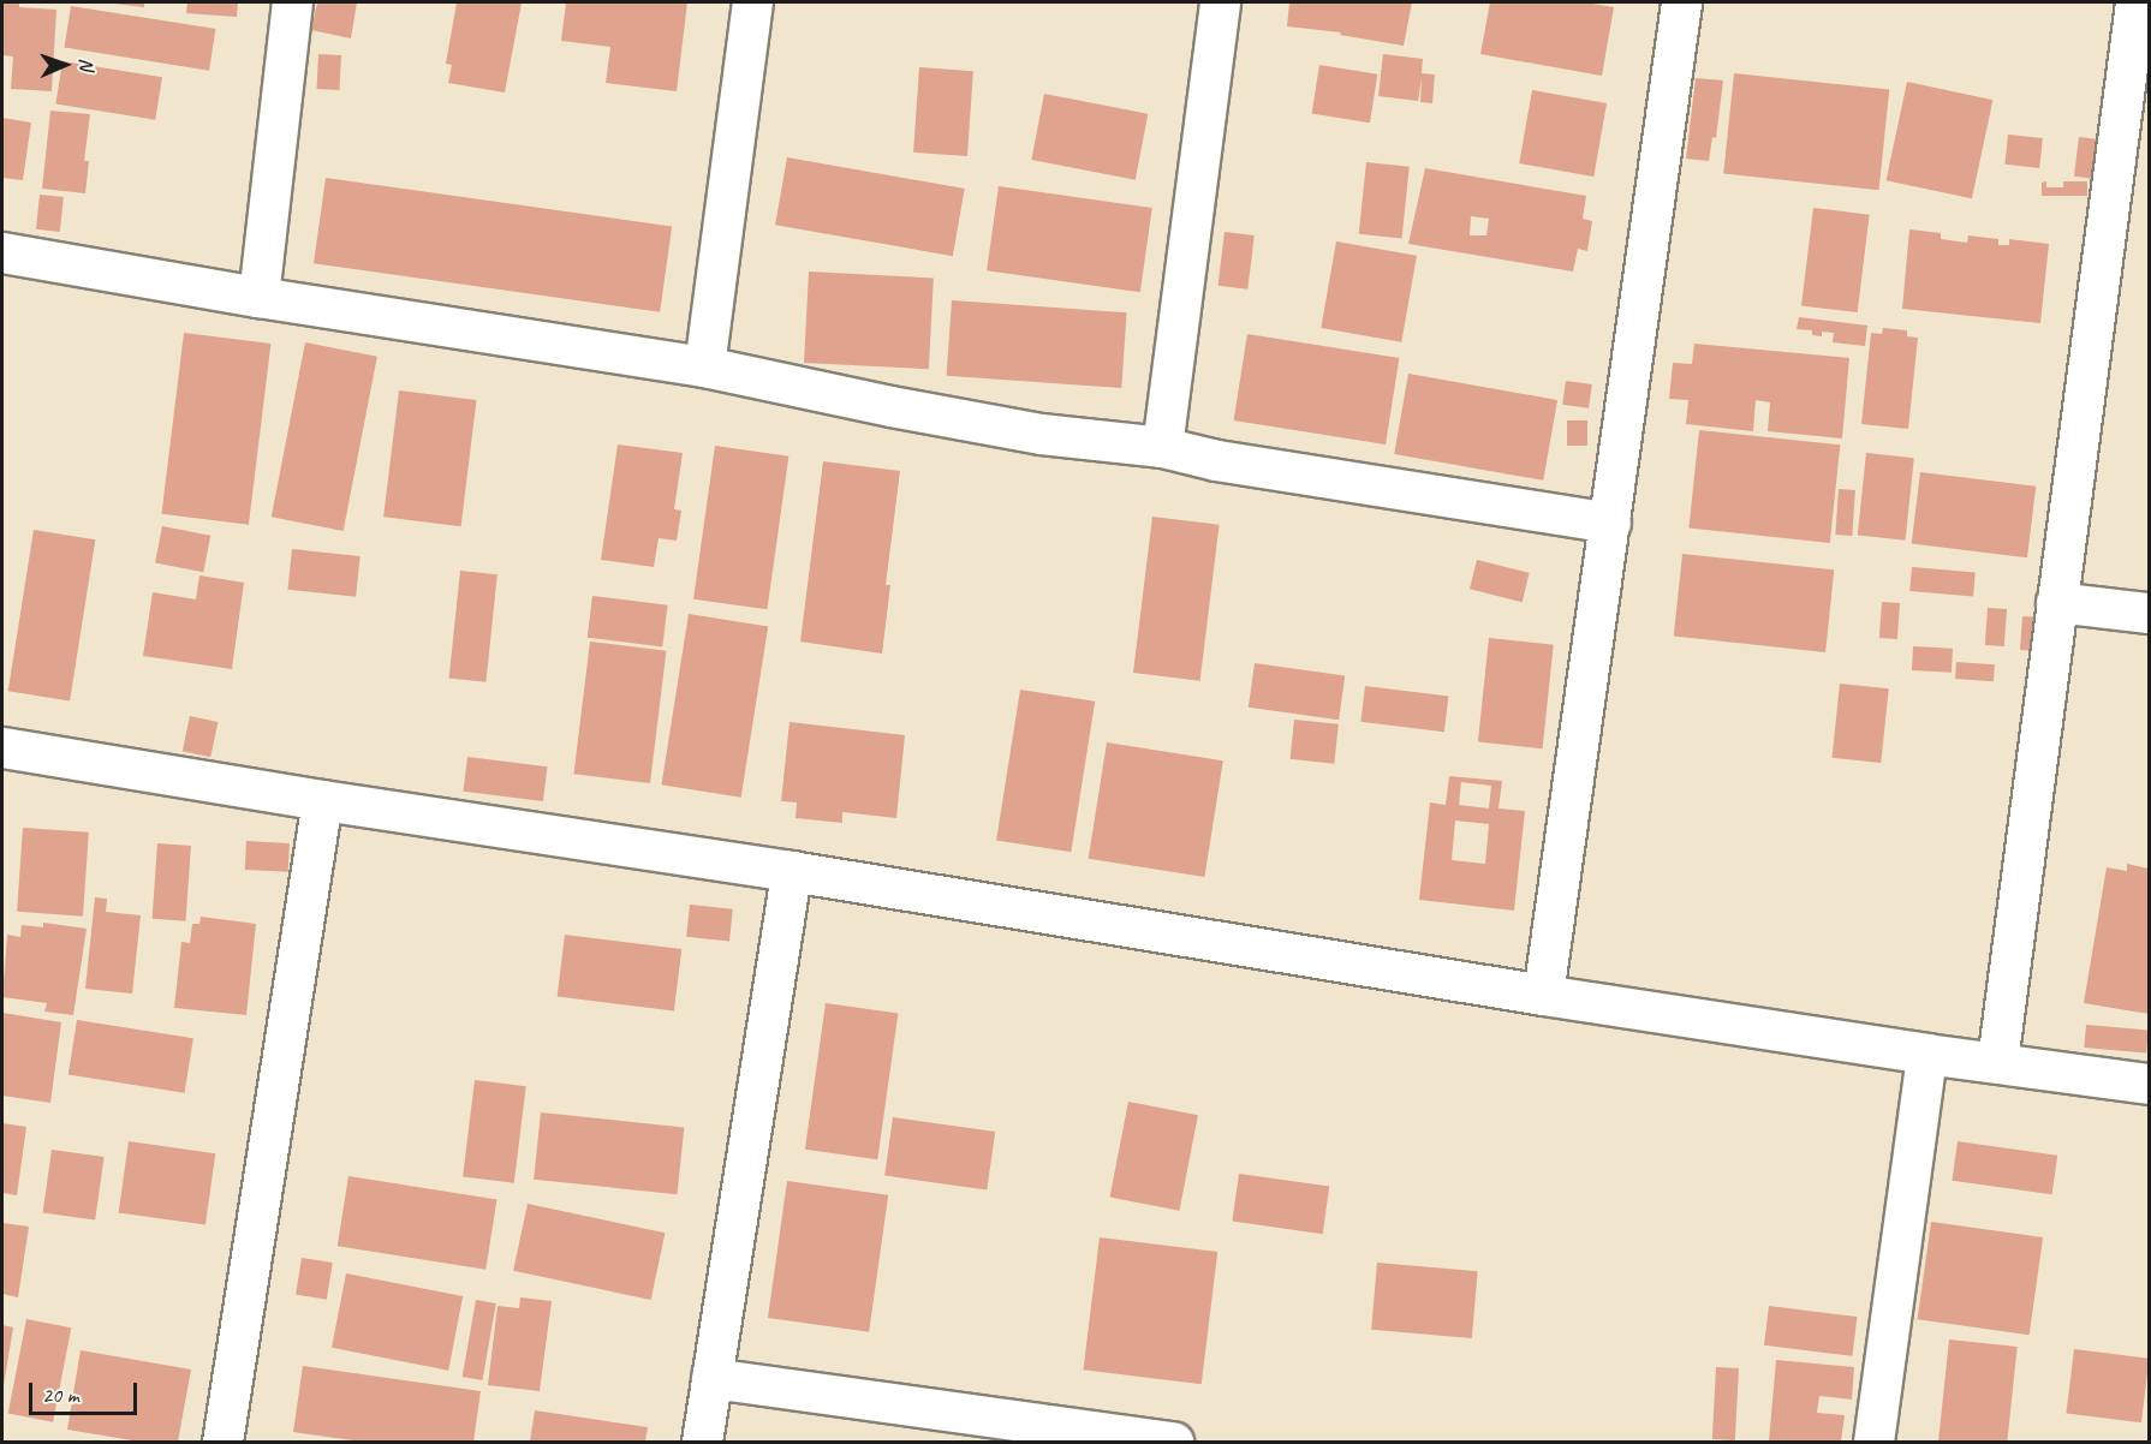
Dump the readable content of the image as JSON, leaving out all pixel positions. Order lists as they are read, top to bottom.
{
  "scale_bar": "20 m",
  "north": "right"
}
